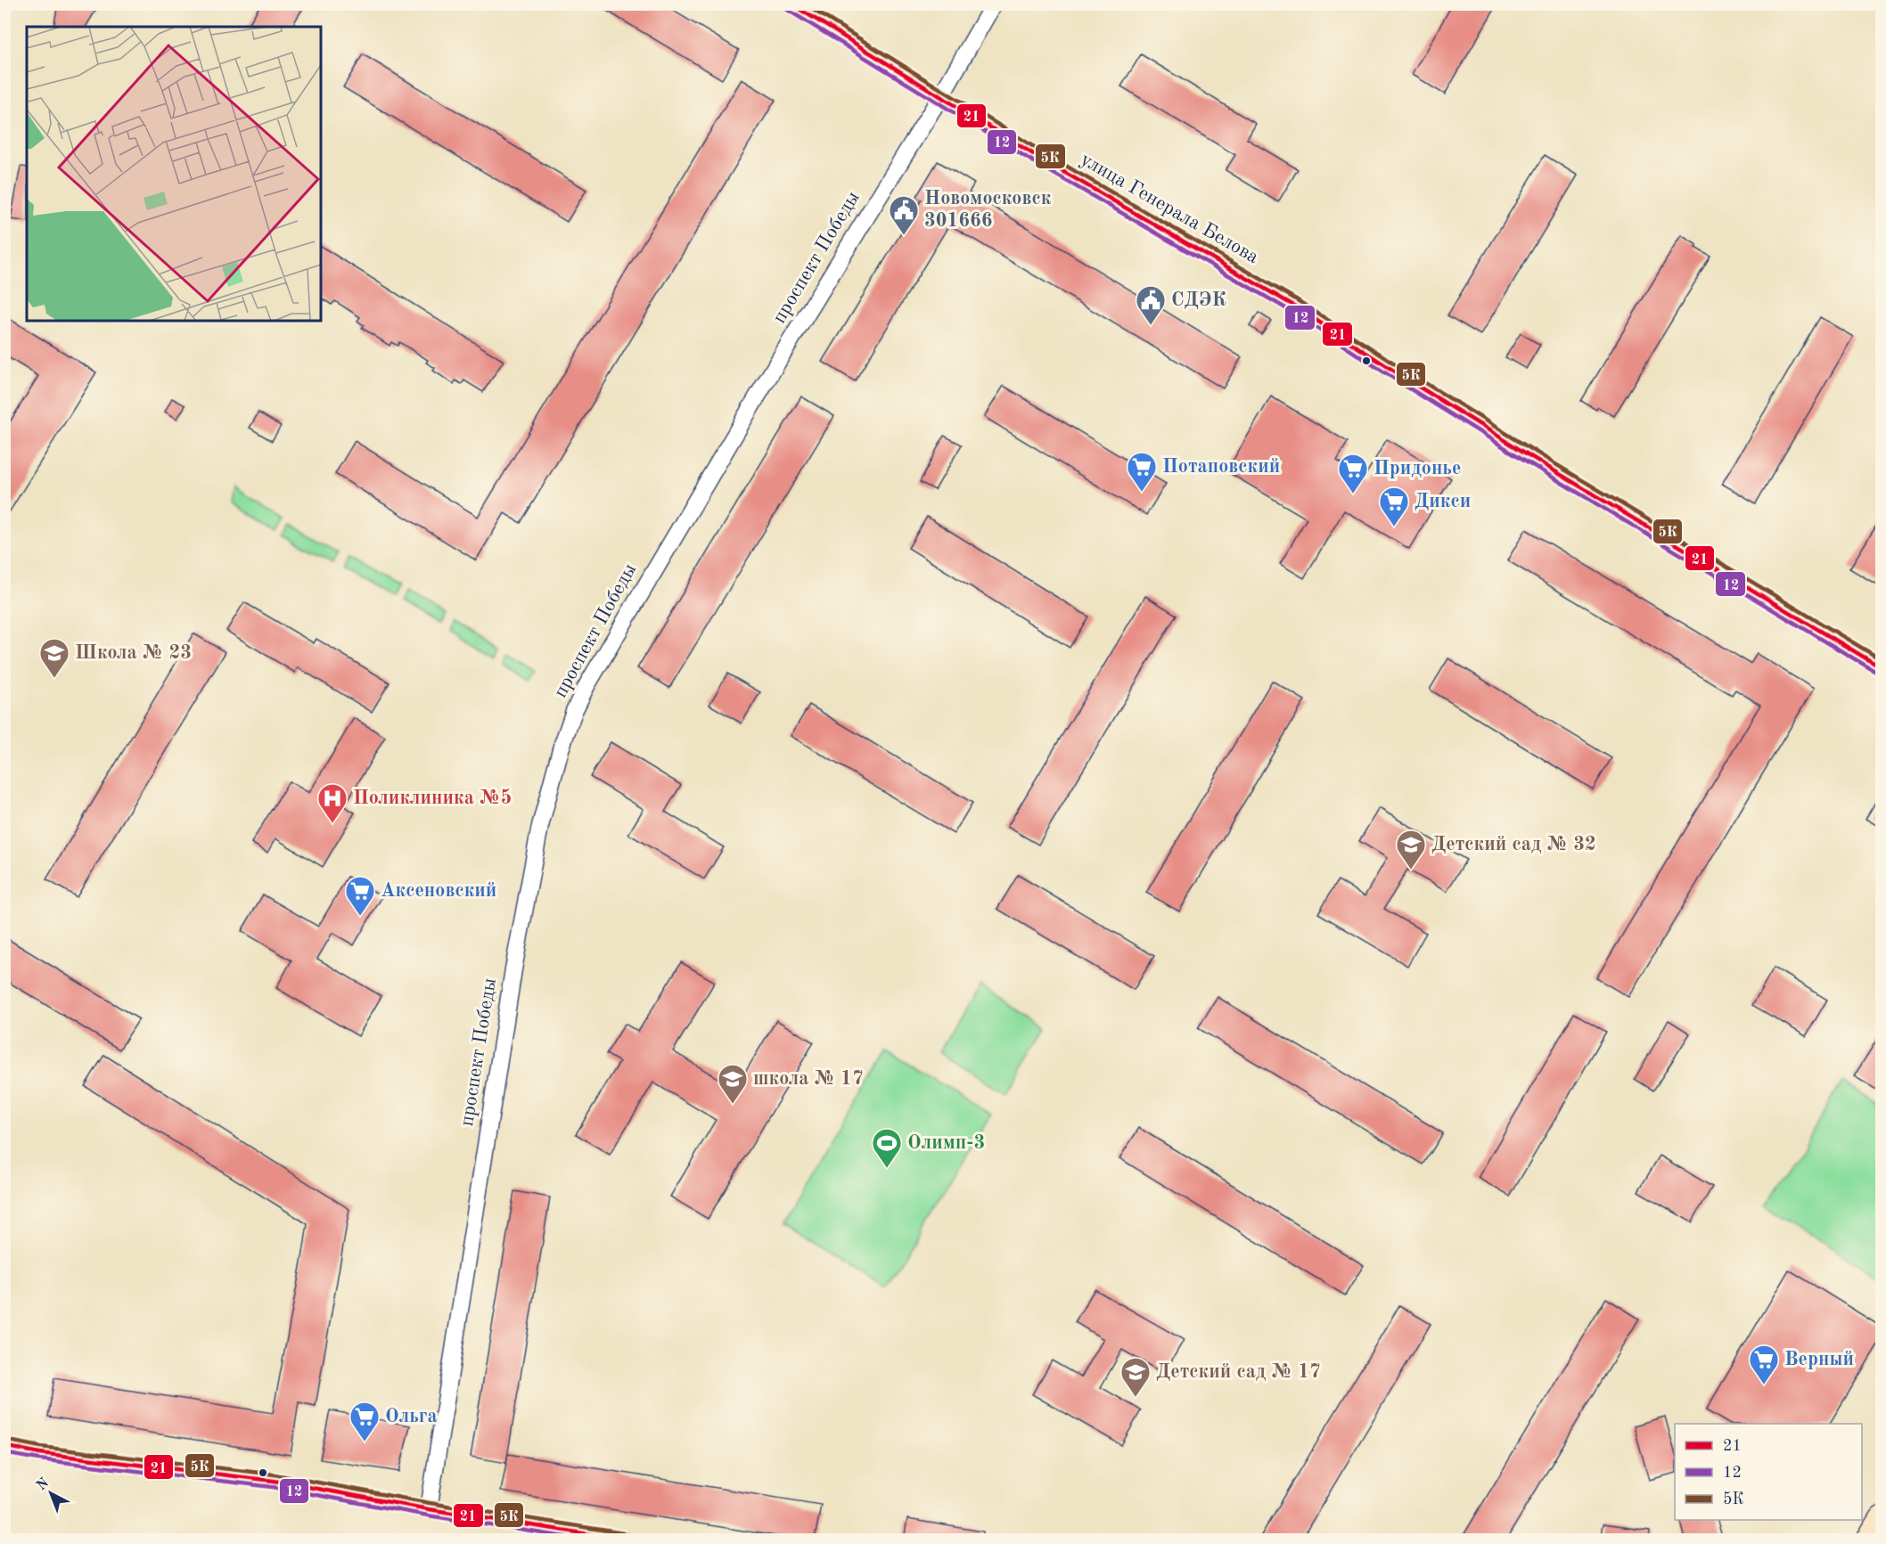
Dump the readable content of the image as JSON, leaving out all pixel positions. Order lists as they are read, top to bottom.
{
  "streets": {
    "street": ["улица Генерала Белова", "проспект Победы"]
  },
  "crossings": [
    ["улица Генерала Белова", "проспект Победы"]
  ],
  "places": {
    "public building": ["Новомосковск 301666", "СДЭК"],
    "supermarket": [
      "Потаповский",
      "Придонье",
      "Дикси",
      "Аксеновский",
      "Верный",
      "Ольга"
    ],
    "school or university": [
      "Школа № 23",
      "Детский сад № 32",
      "школа № 17",
      "Детский сад № 17"
    ],
    "hospital": ["Поликлиника №5"],
    "sports": ["Олимп-3"]
  },
  "lines": ["transit line 21", "transit line 5К", "transit line 12"],
  "legend": ["21", "12", "5К"],
  "north": "top left"
}
